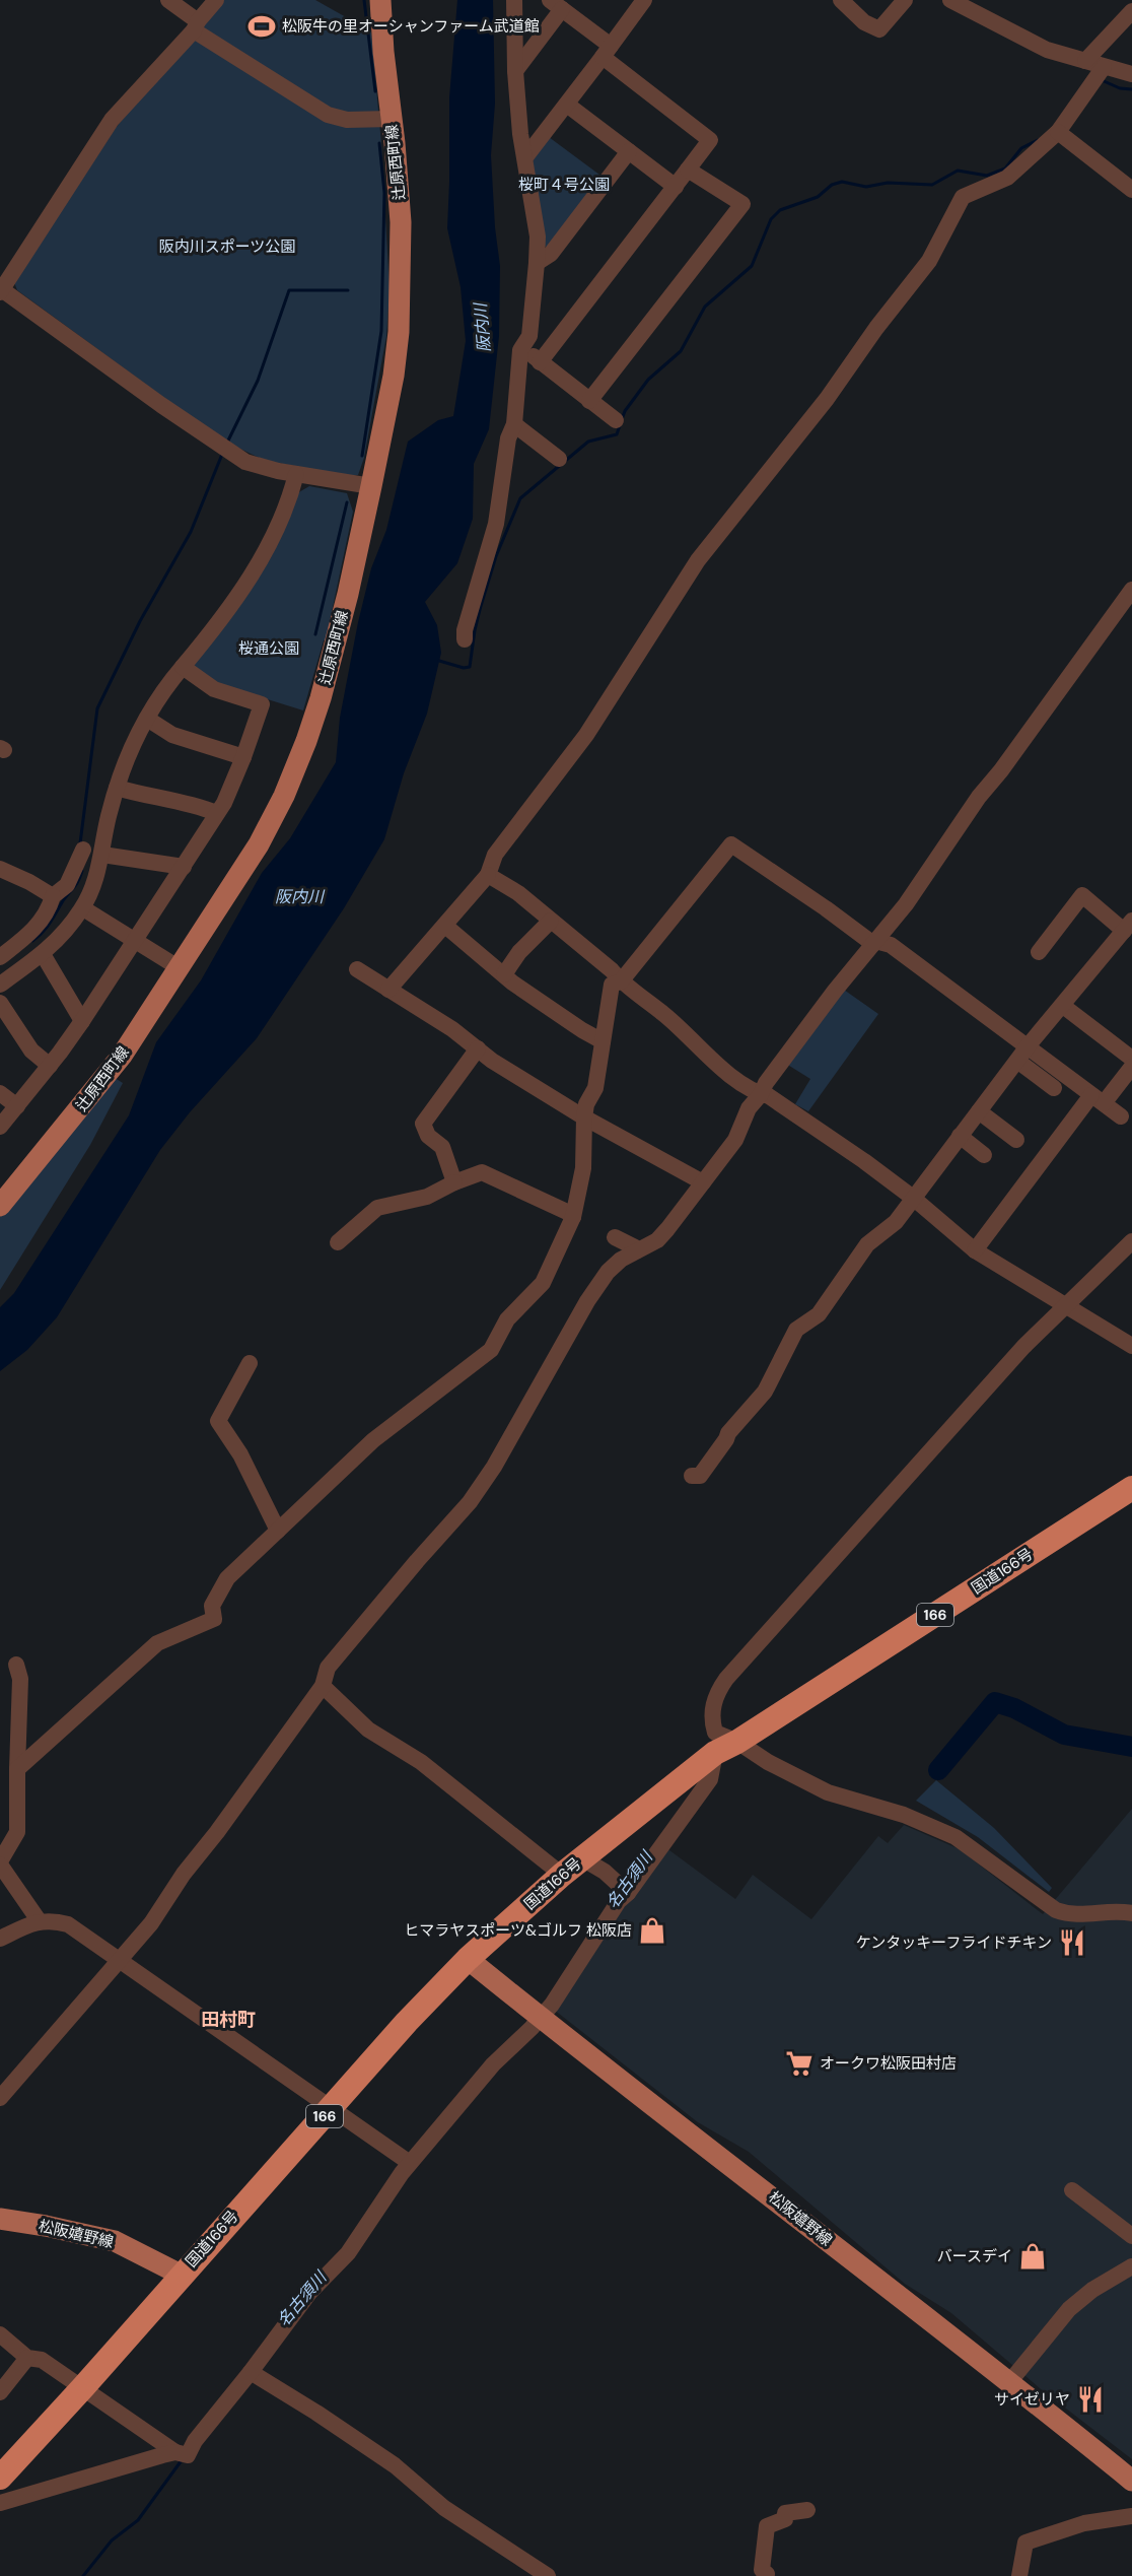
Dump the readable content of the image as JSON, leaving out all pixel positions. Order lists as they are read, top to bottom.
{
  "streets": {
    "highway": ["国道166号", "166"],
    "main road": ["辻原西町線", "松阪嬉野線"]
  },
  "crossings": [
    ["国道166号", "松阪嬉野線"]
  ],
  "districts": ["田村町"],
  "water": ["阪内川", "名古須川"],
  "parks": ["桜町４号公園", "阪内川スポーツ公園", "桜通公園"],
  "places": {
    "sports": ["松阪牛の里オーシャンファーム武道館"],
    "shop": ["ヒマラヤスポーツ&ゴルフ 松阪店", "バースデイ"],
    "restaurant": ["ケンタッキーフライドチキン", "サイゼリヤ"],
    "supermarket": ["オークワ松阪田村店"]
  }
}
